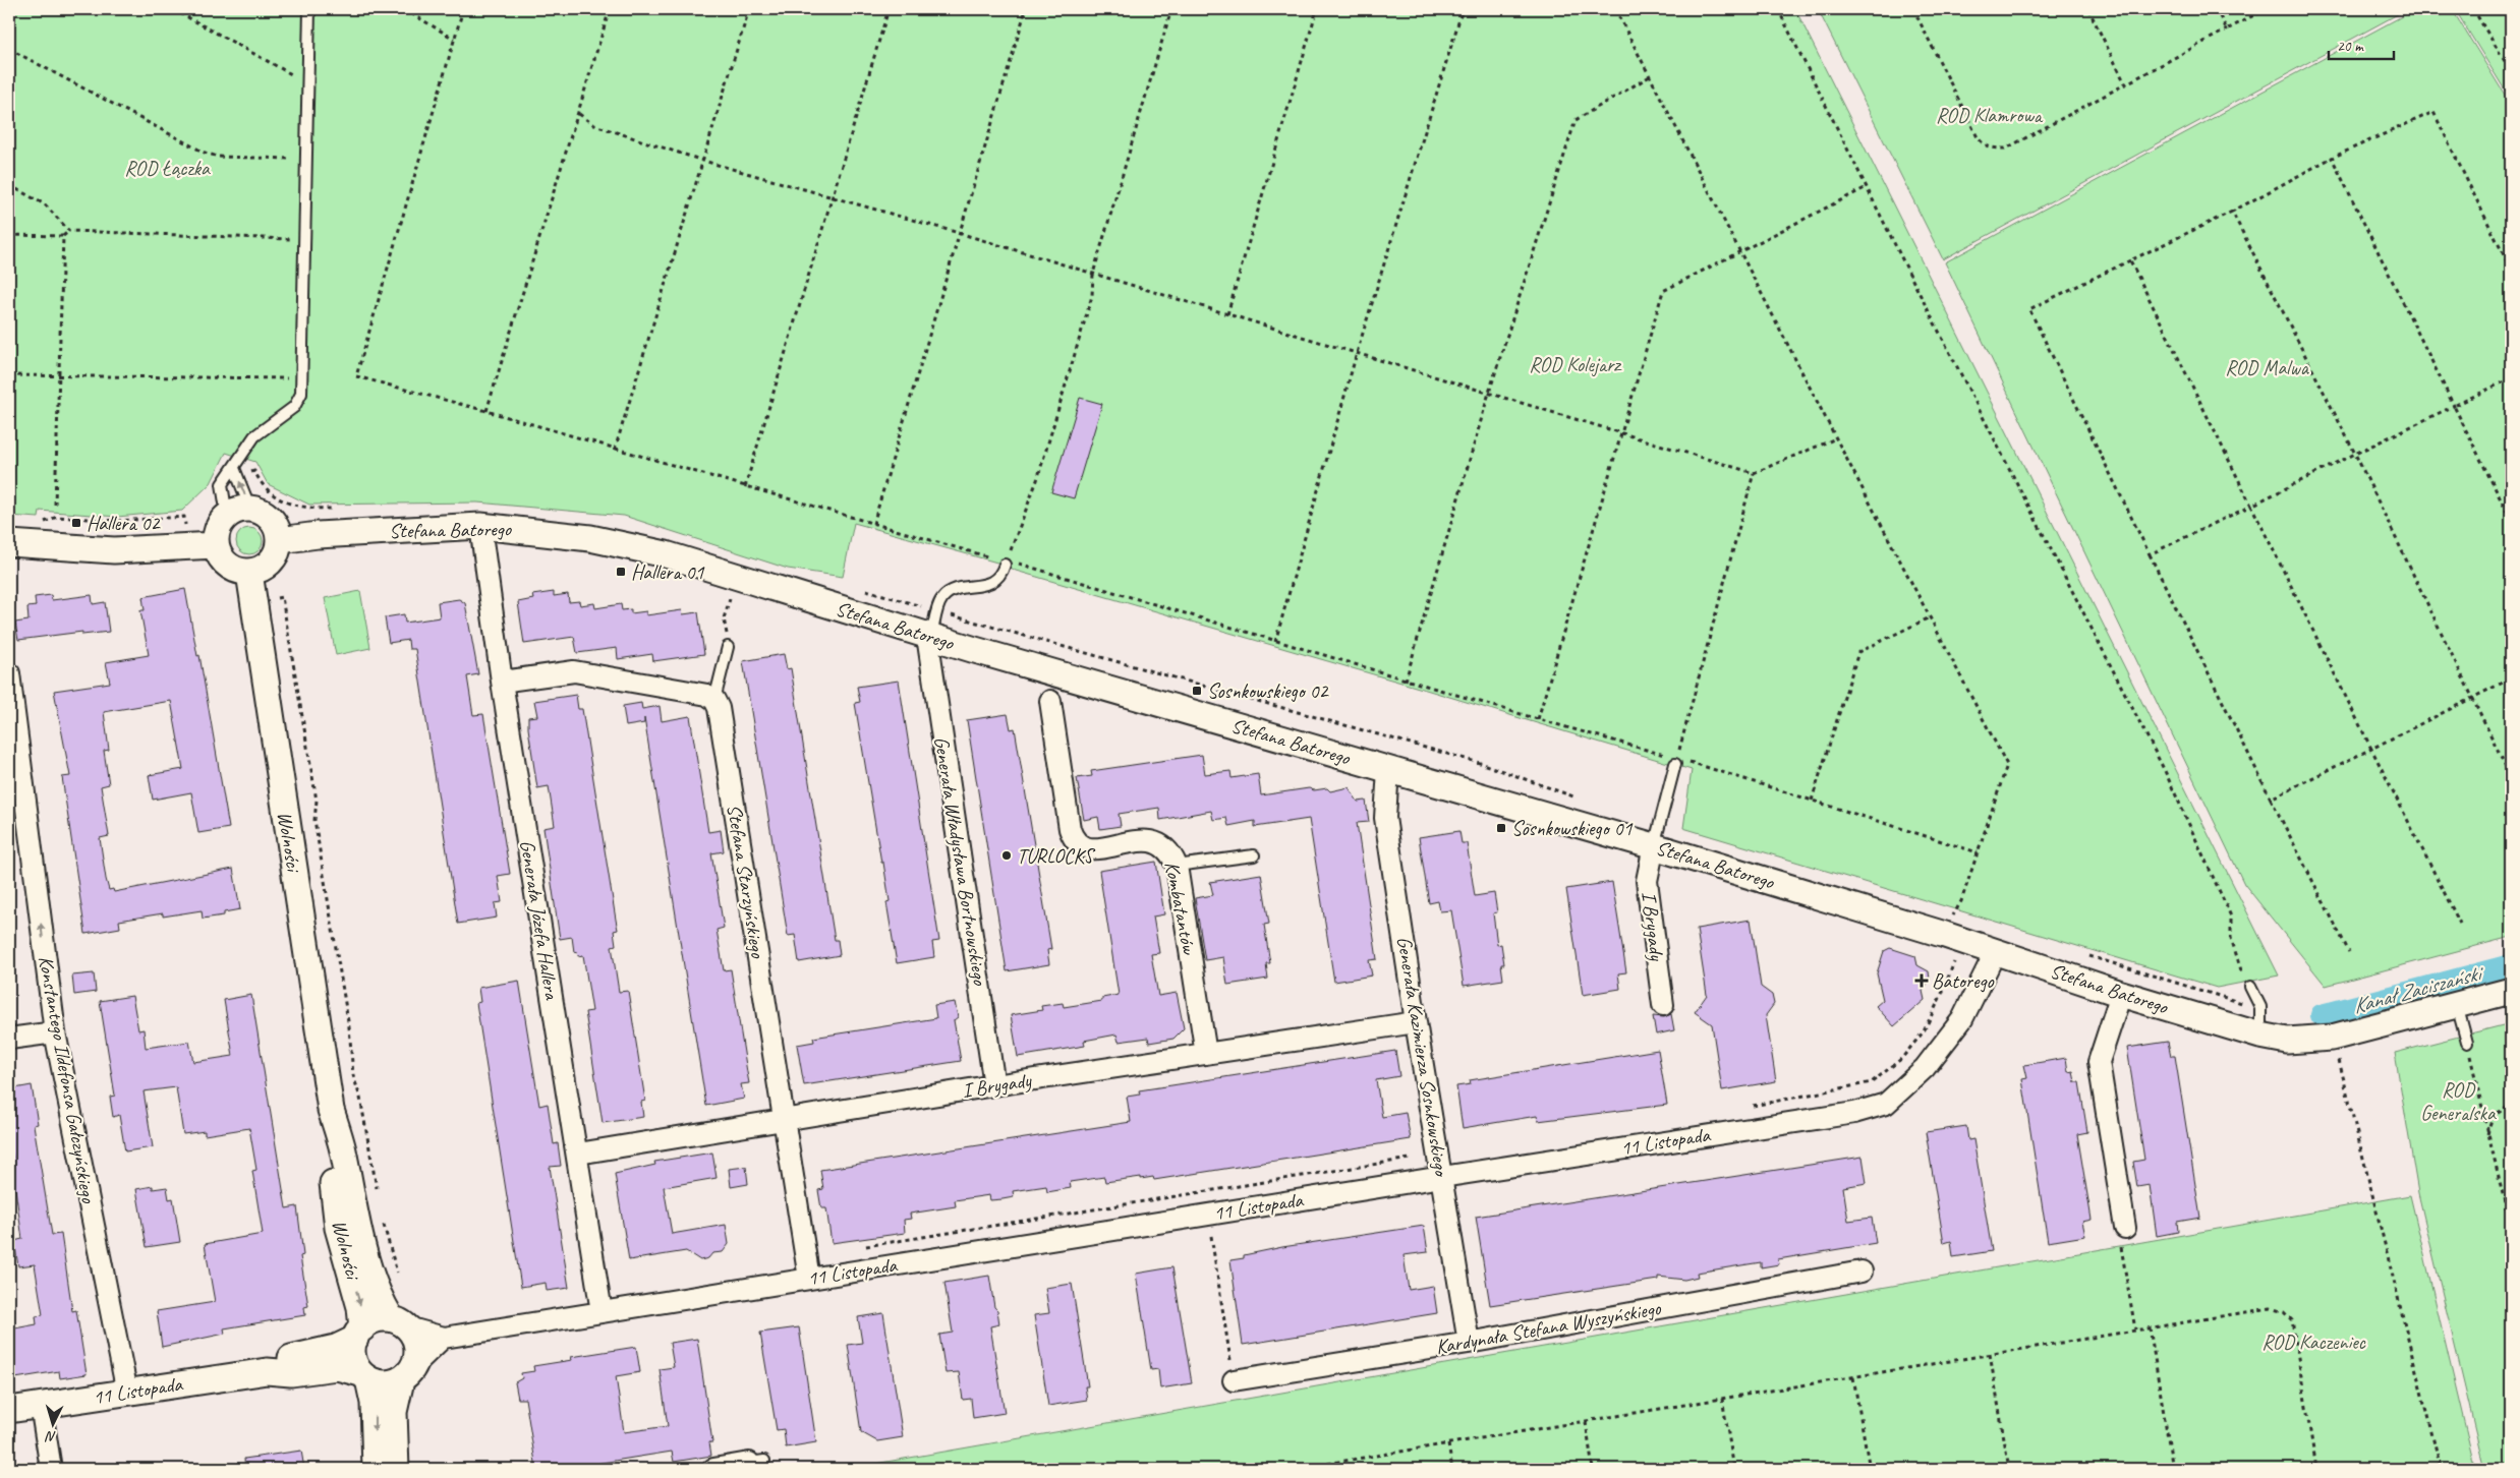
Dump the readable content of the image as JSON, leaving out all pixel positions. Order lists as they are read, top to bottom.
{
  "streets": {
    "street": [
      "Stefana Batorego",
      "Wolności",
      "Generała Władysława Bortnowskiego",
      "Stefana Starzyńskiego",
      "Kombatantów",
      "Generała Józefa Hallera",
      "I Brygady",
      "Generała Kazimierza Sosnkowskiego",
      "Konstantego Ildefonsa Gałczyńskiego",
      "11 Listopada",
      "Kardynała Stefana Wyszyńskiego"
    ]
  },
  "crossings": [
    ["Stefana Batorego", "Wolności"],
    ["Stefana Batorego", "Generała Władysława Bortnowskiego"],
    ["Stefana Batorego", "Generała Józefa Hallera"],
    ["Stefana Batorego", "I Brygady"],
    ["Stefana Batorego", "Generała Kazimierza Sosnkowskiego"],
    ["Stefana Batorego", "11 Listopada"],
    ["Wolności", "11 Listopada"],
    ["Generała Władysława Bortnowskiego", "I Brygady"],
    ["Stefana Starzyńskiego", "I Brygady"],
    ["Stefana Starzyńskiego", "11 Listopada"],
    ["Kombatantów", "I Brygady"],
    ["Generała Józefa Hallera", "I Brygady"],
    ["Generała Józefa Hallera", "11 Listopada"],
    ["I Brygady", "Generała Kazimierza Sosnkowskiego"],
    ["Generała Kazimierza Sosnkowskiego", "11 Listopada"],
    ["Generała Kazimierza Sosnkowskiego", "Kardynała Stefana Wyszyńskiego"],
    ["Konstantego Ildefonsa Gałczyńskiego", "11 Listopada"]
  ],
  "one_way": ["Konstantego Ildefonsa Gałczyńskiego"],
  "water": ["Kanał Zaciszański"],
  "parks": [
    "ROD Klamrowa",
    "ROD Łączka",
    "ROD Kolejarz",
    "ROD Malwa",
    "ROD Generalska",
    "ROD Kaczeniec"
  ],
  "places": {
    "transit": [
      "Hallera 02",
      "Hallera 01",
      "Sosnkowskiego 02",
      "Sosnkowskiego 01"
    ],
    "other": ["TURLOCKS"],
    "health": ["Batorego"]
  },
  "scale_bar": "20 m",
  "north": "bottom"
}
